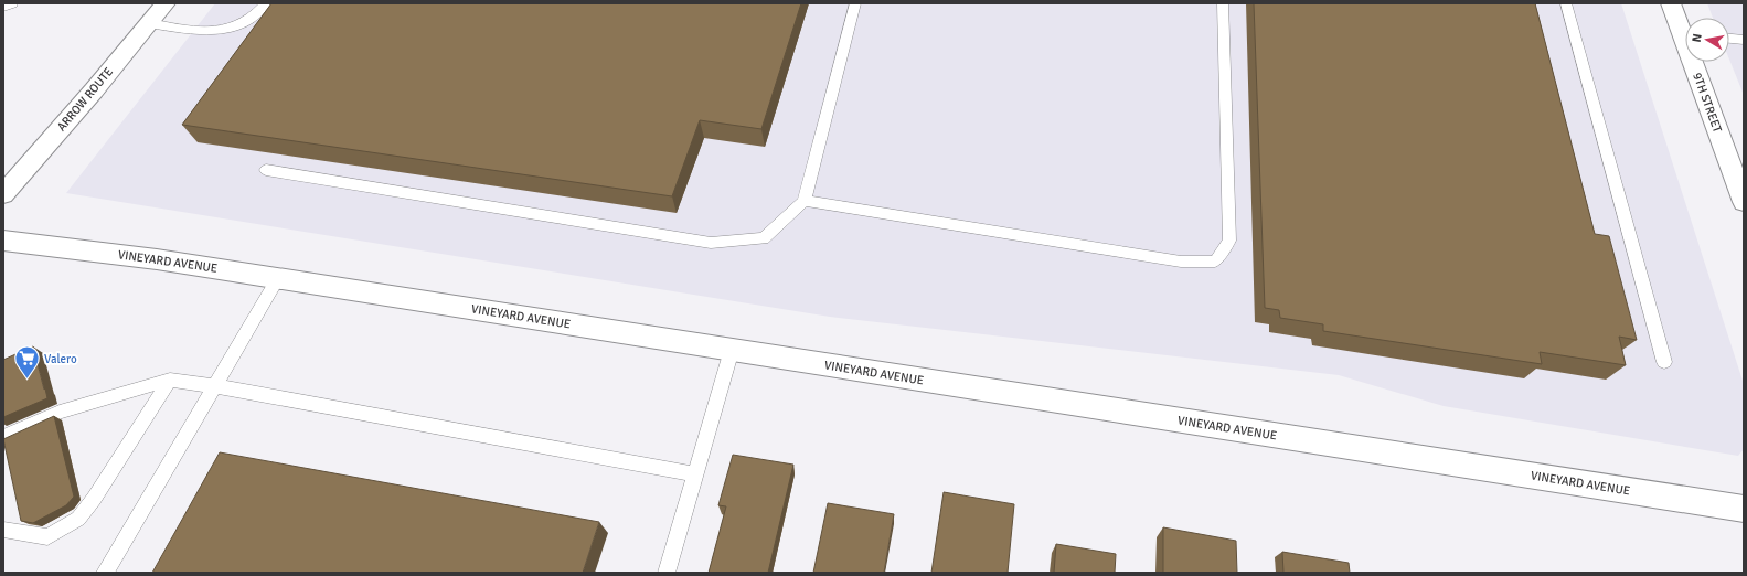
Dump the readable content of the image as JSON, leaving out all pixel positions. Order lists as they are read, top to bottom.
{
  "streets": {
    "main road": ["ARROW ROUTE", "9TH STREET", "VINEYARD AVENUE"]
  },
  "places": {
    "supermarket": ["Valero"]
  },
  "north": "left"
}
